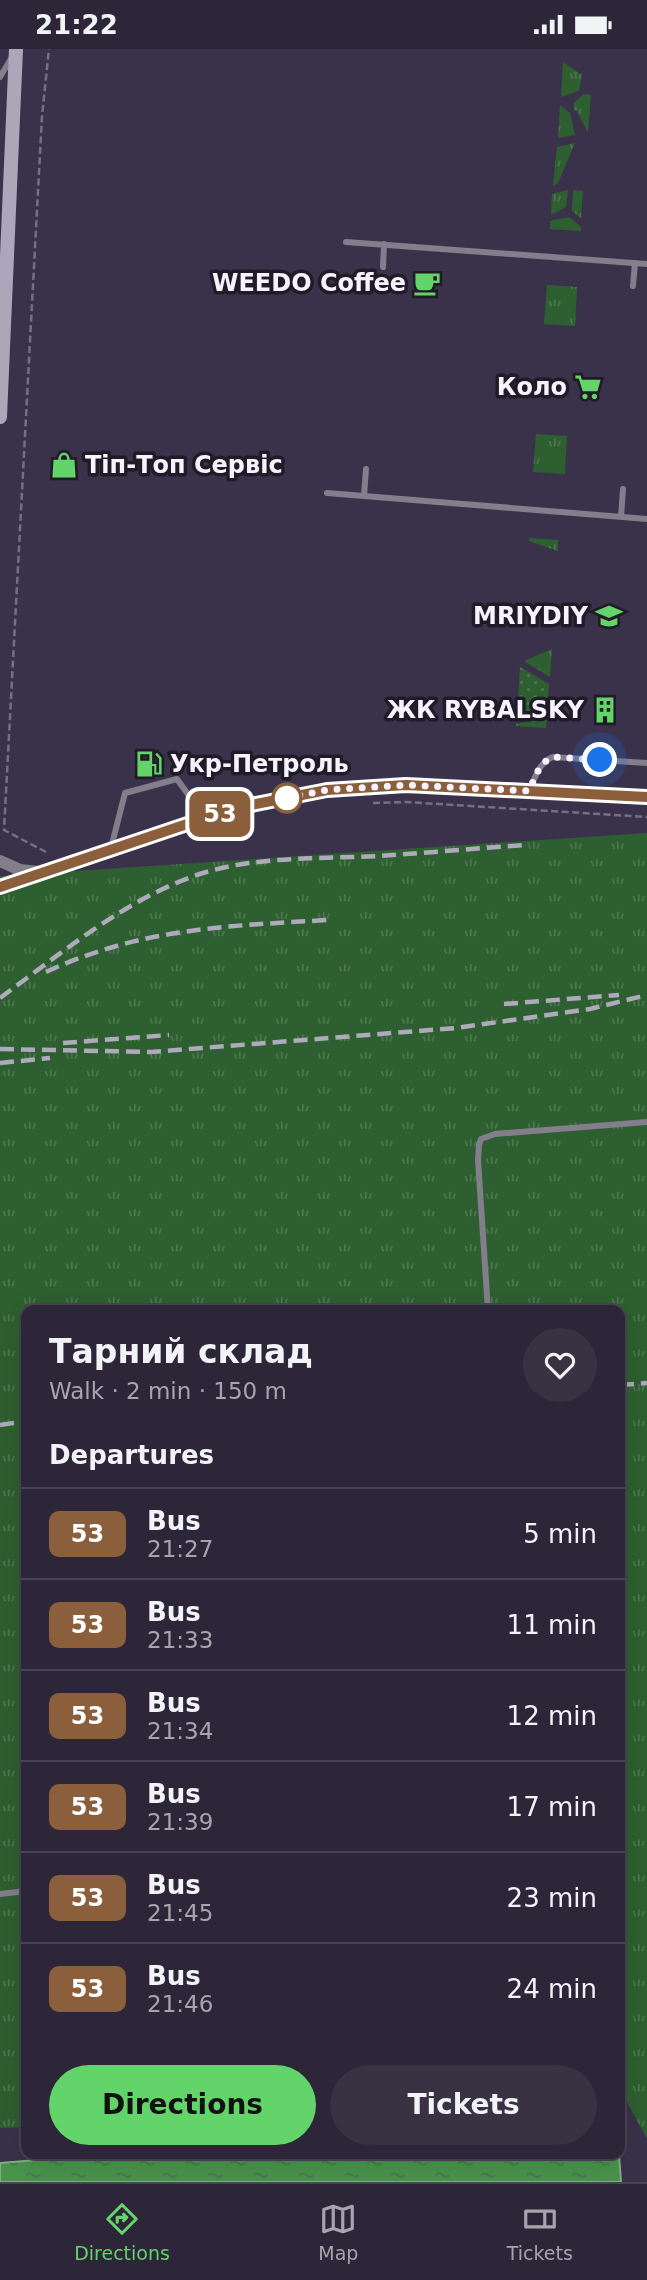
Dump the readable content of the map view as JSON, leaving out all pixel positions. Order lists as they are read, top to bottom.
{
  "places": {
    "cafe": ["WEEDO Coffee"],
    "supermarket": ["Коло"],
    "shop": ["Тіп-Топ Сервіс"],
    "school or university": ["MRIYDIY"],
    "building": ["ЖК RYBALSKY"],
    "fuel station": ["Укр-Петроль"]
  },
  "lines": ["bus line 53"],
  "page": {
    "status": "21:22",
    "on_map": "53",
    "heading": [
      ["Тарний склад", "Walk · 2 min · 150 m"],
      "Departures"
    ],
    "list": [
      {
        "mark": "53",
        "name": "Bus",
        "note": "21:27",
        "value": "5 min"
      },
      {
        "mark": "53",
        "name": "Bus",
        "note": "21:33",
        "value": "11 min"
      },
      {
        "mark": "53",
        "name": "Bus",
        "note": "21:34",
        "value": "12 min"
      },
      {
        "mark": "53",
        "name": "Bus",
        "note": "21:39",
        "value": "17 min"
      },
      {
        "mark": "53",
        "name": "Bus",
        "note": "21:45",
        "value": "23 min"
      },
      {
        "mark": "53",
        "name": "Bus",
        "note": "21:46",
        "value": "24 min"
      }
    ],
    "buttons": ["Directions", "Tickets"],
    "tabs": ["Directions", "Map", "Tickets"]
  }
}
